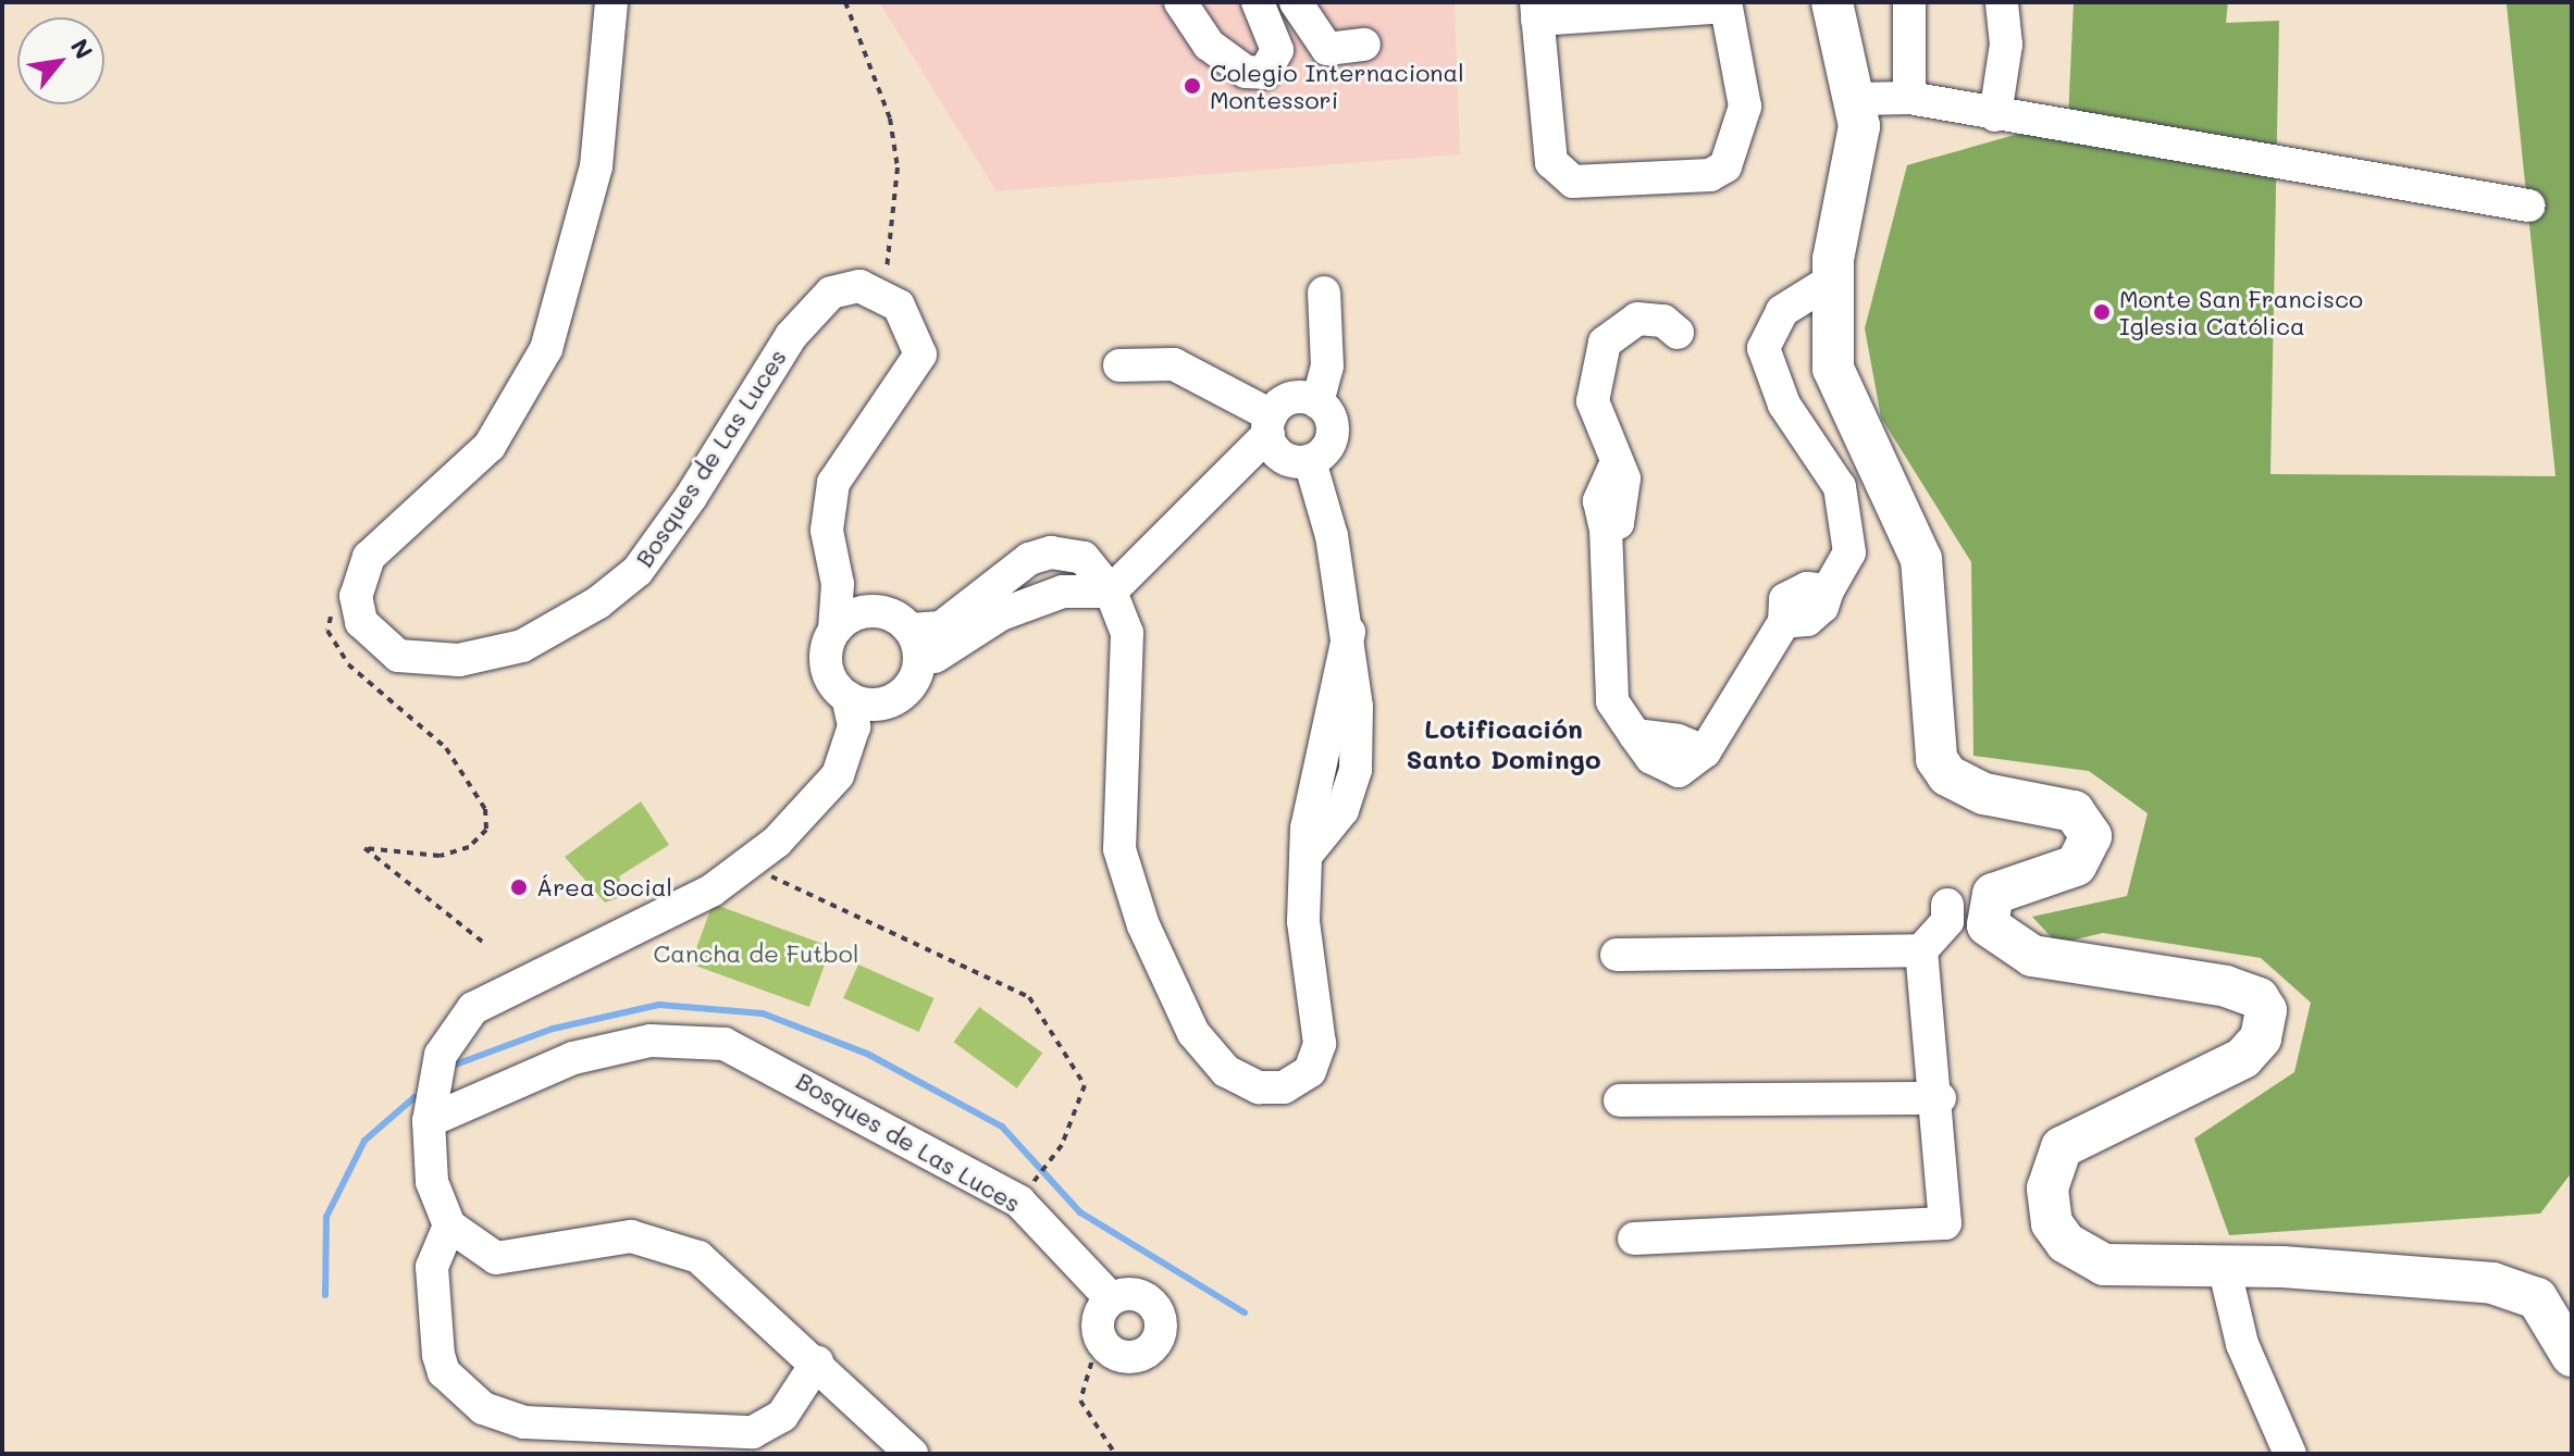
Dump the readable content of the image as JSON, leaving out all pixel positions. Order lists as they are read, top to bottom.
{
  "streets": {
    "street": ["Bosques de Las Luces"]
  },
  "districts": ["Lotificación Santo Domingo"],
  "parks": ["Cancha de Futbol"],
  "places": ["Colegio Internacional Montessori", "Monte San Francisco Iglesia Católica", "Área Social"],
  "north": "top right"
}
